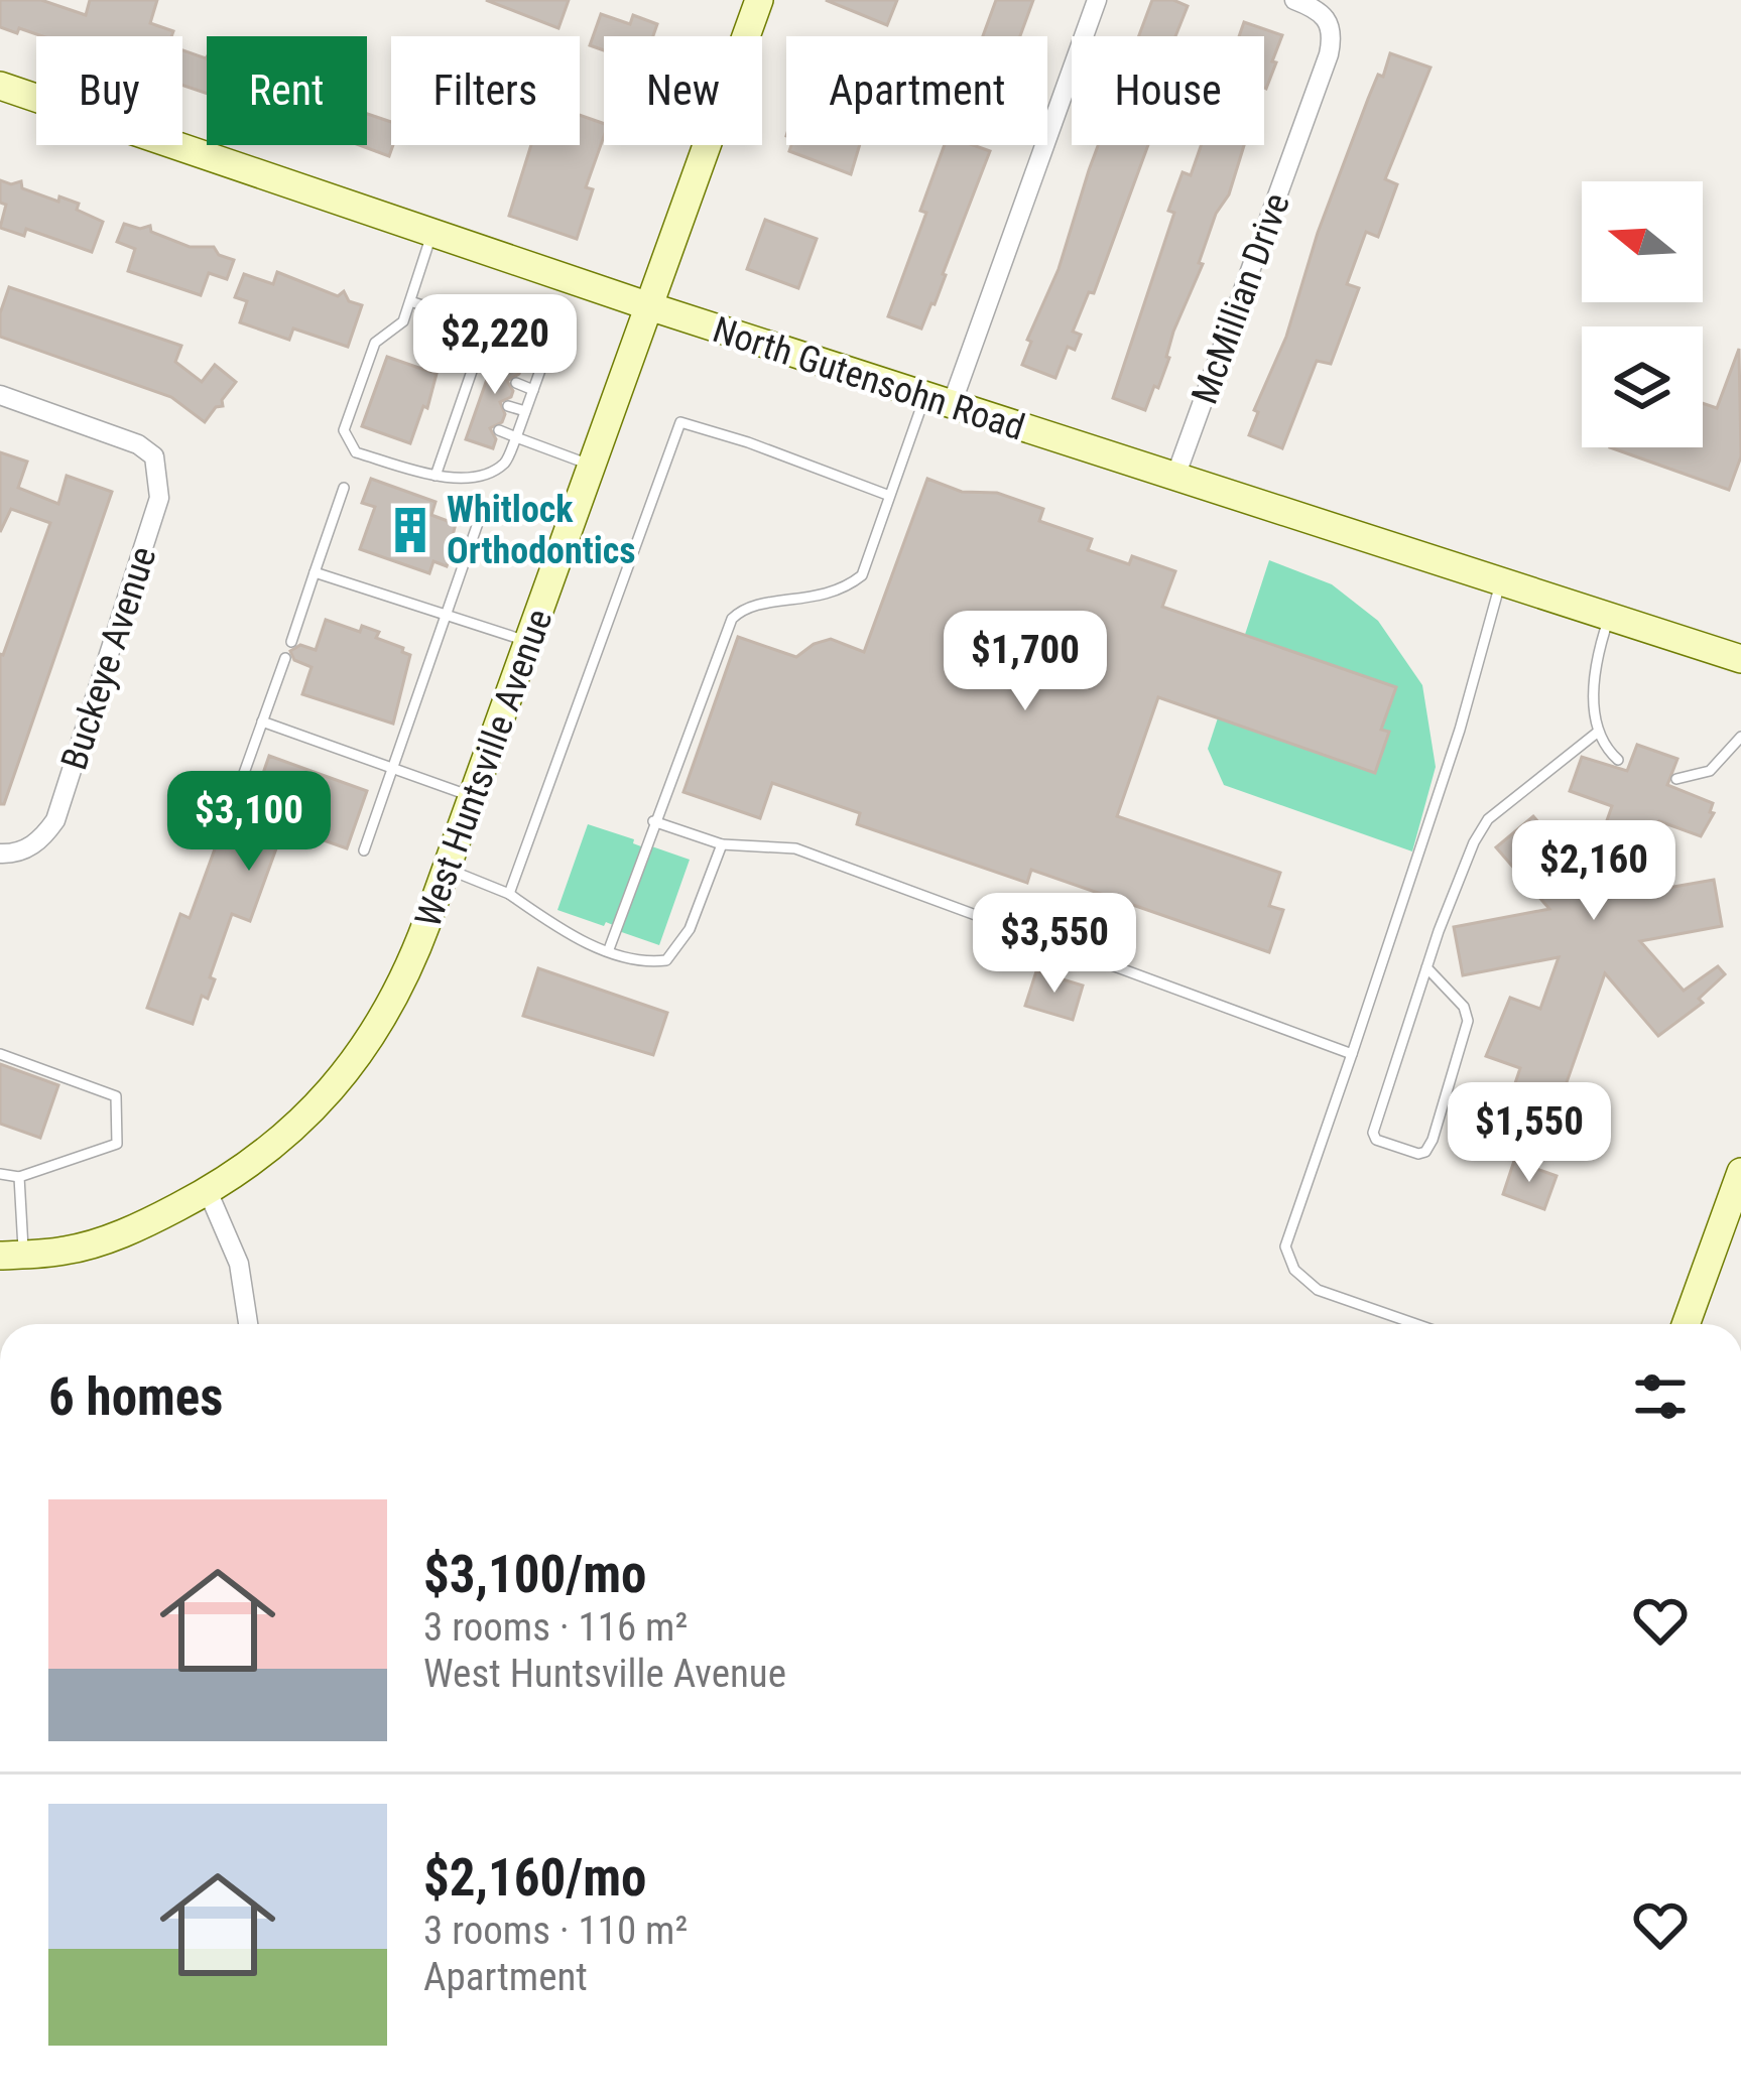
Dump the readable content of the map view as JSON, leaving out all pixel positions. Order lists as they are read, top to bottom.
{
  "streets": {
    "street": [
      "McMillian Drive",
      "North Gutensohn Road",
      "Buckeye Avenue",
      "West Huntsville Avenue"
    ]
  },
  "crossings": [
    ["McMillian Drive", "North Gutensohn Road"],
    ["North Gutensohn Road", "West Huntsville Avenue"]
  ],
  "places": {
    "building": ["Whitlock Orthodontics"]
  },
  "north": "left",
  "page": {
    "chip": [
      "Buy",
      "Rent",
      "Filters",
      "New",
      "Apartment",
      "House"
    ],
    "price": [
      "$2,220",
      "$1,700",
      "$3,100",
      "$2,160",
      "$3,550",
      "$1,550"
    ],
    "heading": "6 homes",
    "list": [
      {
        "name": "$3,100/mo",
        "note": "3 rooms · 116 m² · West Huntsville Avenue"
      },
      {
        "name": "$2,160/mo",
        "note": "3 rooms · 110 m² · Apartment"
      }
    ]
  }
}
